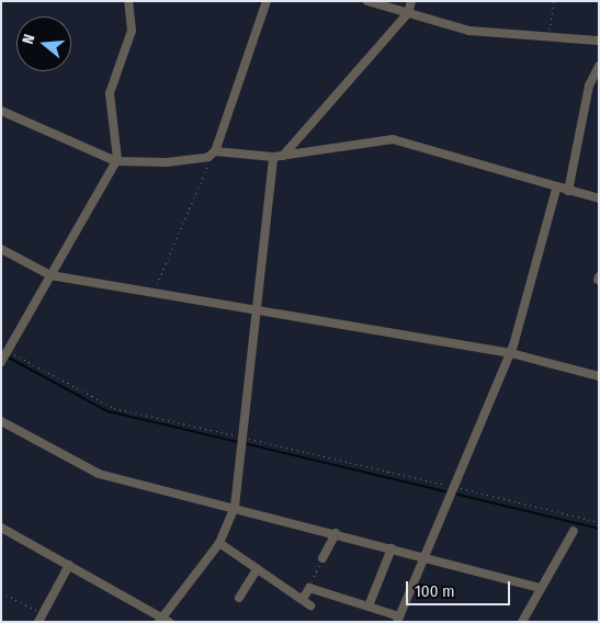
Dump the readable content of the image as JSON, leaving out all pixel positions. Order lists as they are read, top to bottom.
{
  "scale_bar": "100 m",
  "north": "left"
}
